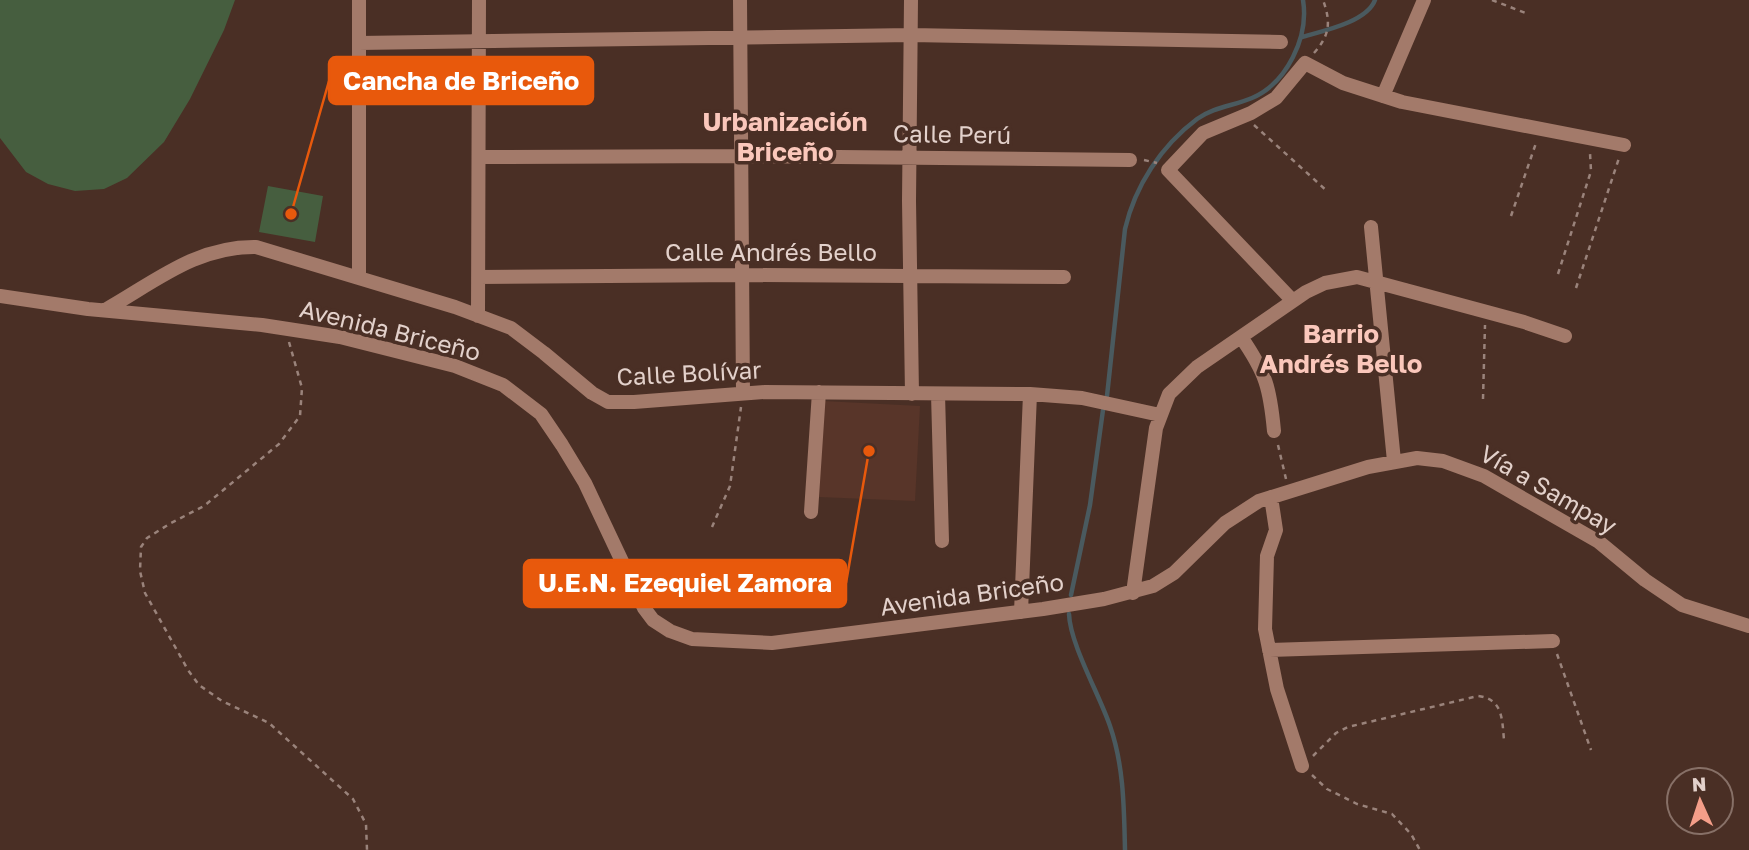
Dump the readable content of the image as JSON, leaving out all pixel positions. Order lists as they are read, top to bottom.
{
  "streets": {
    "street": [
      "Calle Perú",
      "Calle Andrés Bello",
      "Avenida Briceño",
      "Calle Bolívar",
      "Vía a Sampay"
    ]
  },
  "crossings": [
    ["Avenida Briceño", "Calle Bolívar"],
    ["Avenida Briceño", "Vía a Sampay"]
  ],
  "districts": ["Urbanización Briceño", "Barrio Andrés Bello"],
  "places": ["Cancha de Briceño", "U.E.N. Ezequiel Zamora"],
  "north": "top"
}
